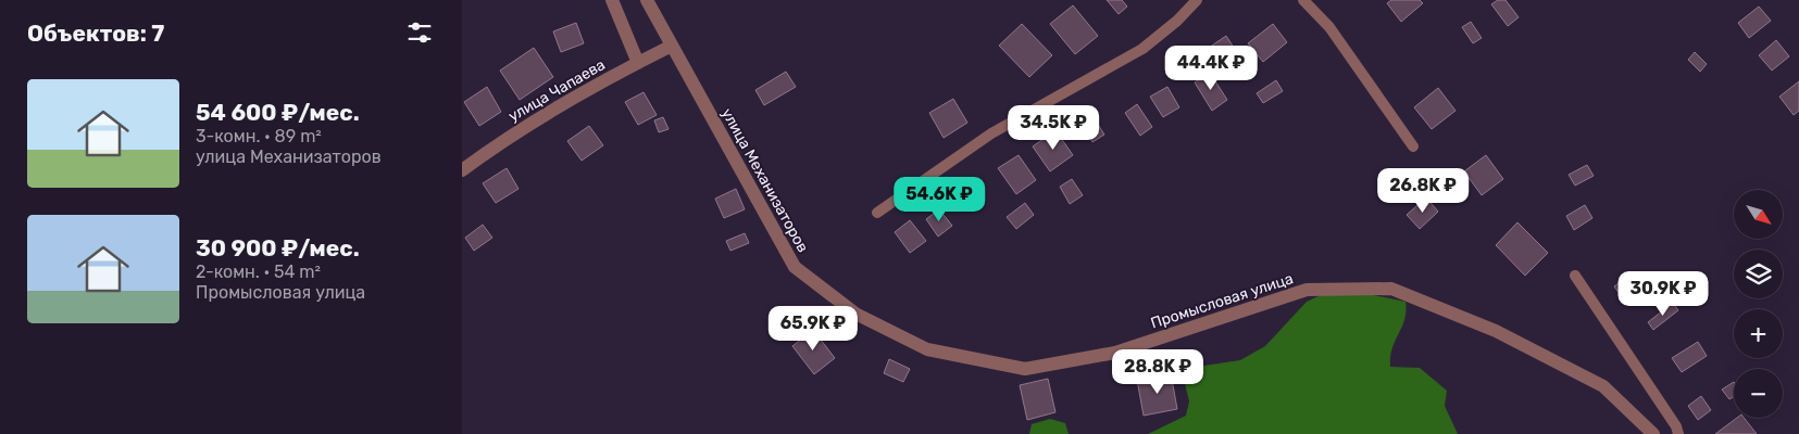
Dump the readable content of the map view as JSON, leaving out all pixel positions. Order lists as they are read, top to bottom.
{
  "streets": {
    "street": ["улица Чапаева", "улица Механизаторов", "Промысловая улица"]
  },
  "crossings": [
    ["улица Чапаева", "улица Механизаторов"],
    ["улица Механизаторов", "Промысловая улица"]
  ],
  "north": "bottom right",
  "page": {
    "heading": "Объектов: 7",
    "price": [
      "44.4K ₽",
      "34.5K ₽",
      "26.8K ₽",
      "54.6K ₽",
      "30.9K ₽",
      "65.9K ₽",
      "28.8K ₽"
    ],
    "list": [
      {
        "name": "54 600 ₽/мес.",
        "note": "3-комн. · 89 m² · улица Механизаторов"
      },
      {
        "name": "30 900 ₽/мес.",
        "note": "2-комн. · 54 m² · Промысловая улица"
      }
    ],
    "map_buttons": ["+", "−"]
  }
}
